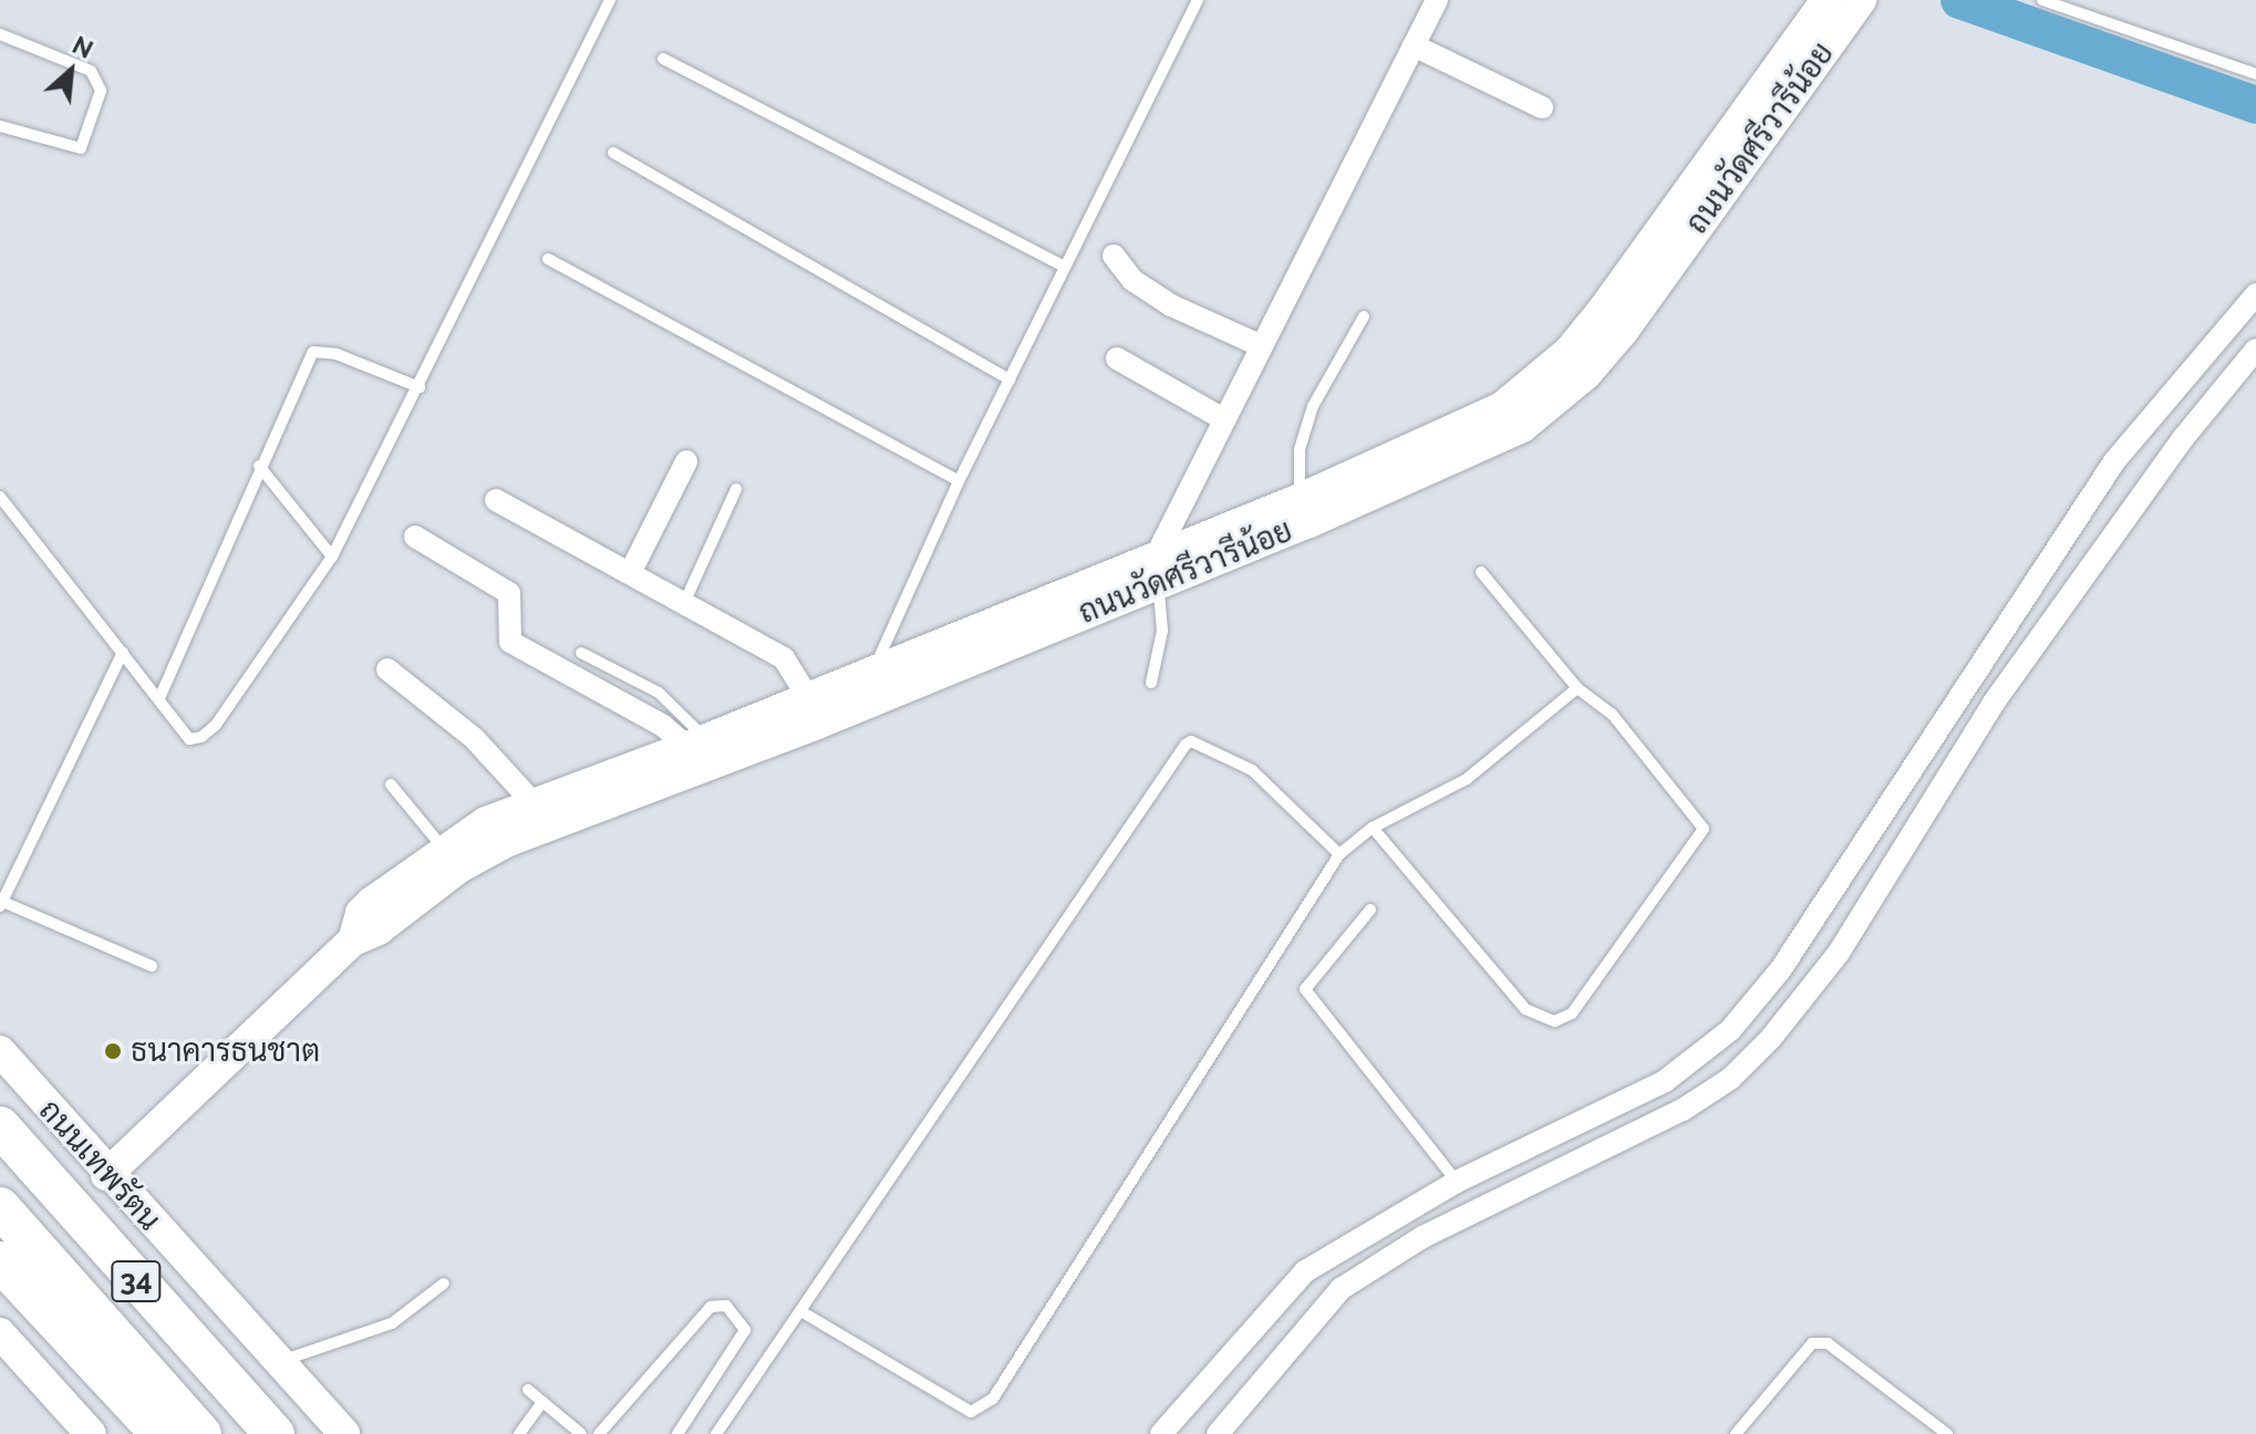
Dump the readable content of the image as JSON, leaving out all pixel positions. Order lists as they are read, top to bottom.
{
  "streets": {
    "highway": ["ถนนเทพรัตน", "34"],
    "main road": ["ถนนวัดศรีวารีน้อย"]
  },
  "crossings": [
    ["ถนนวัดศรีวารีน้อย", "ถนนเทพรัตน"]
  ],
  "places": ["ธนาคารธนชาต"],
  "north": "top right"
}
